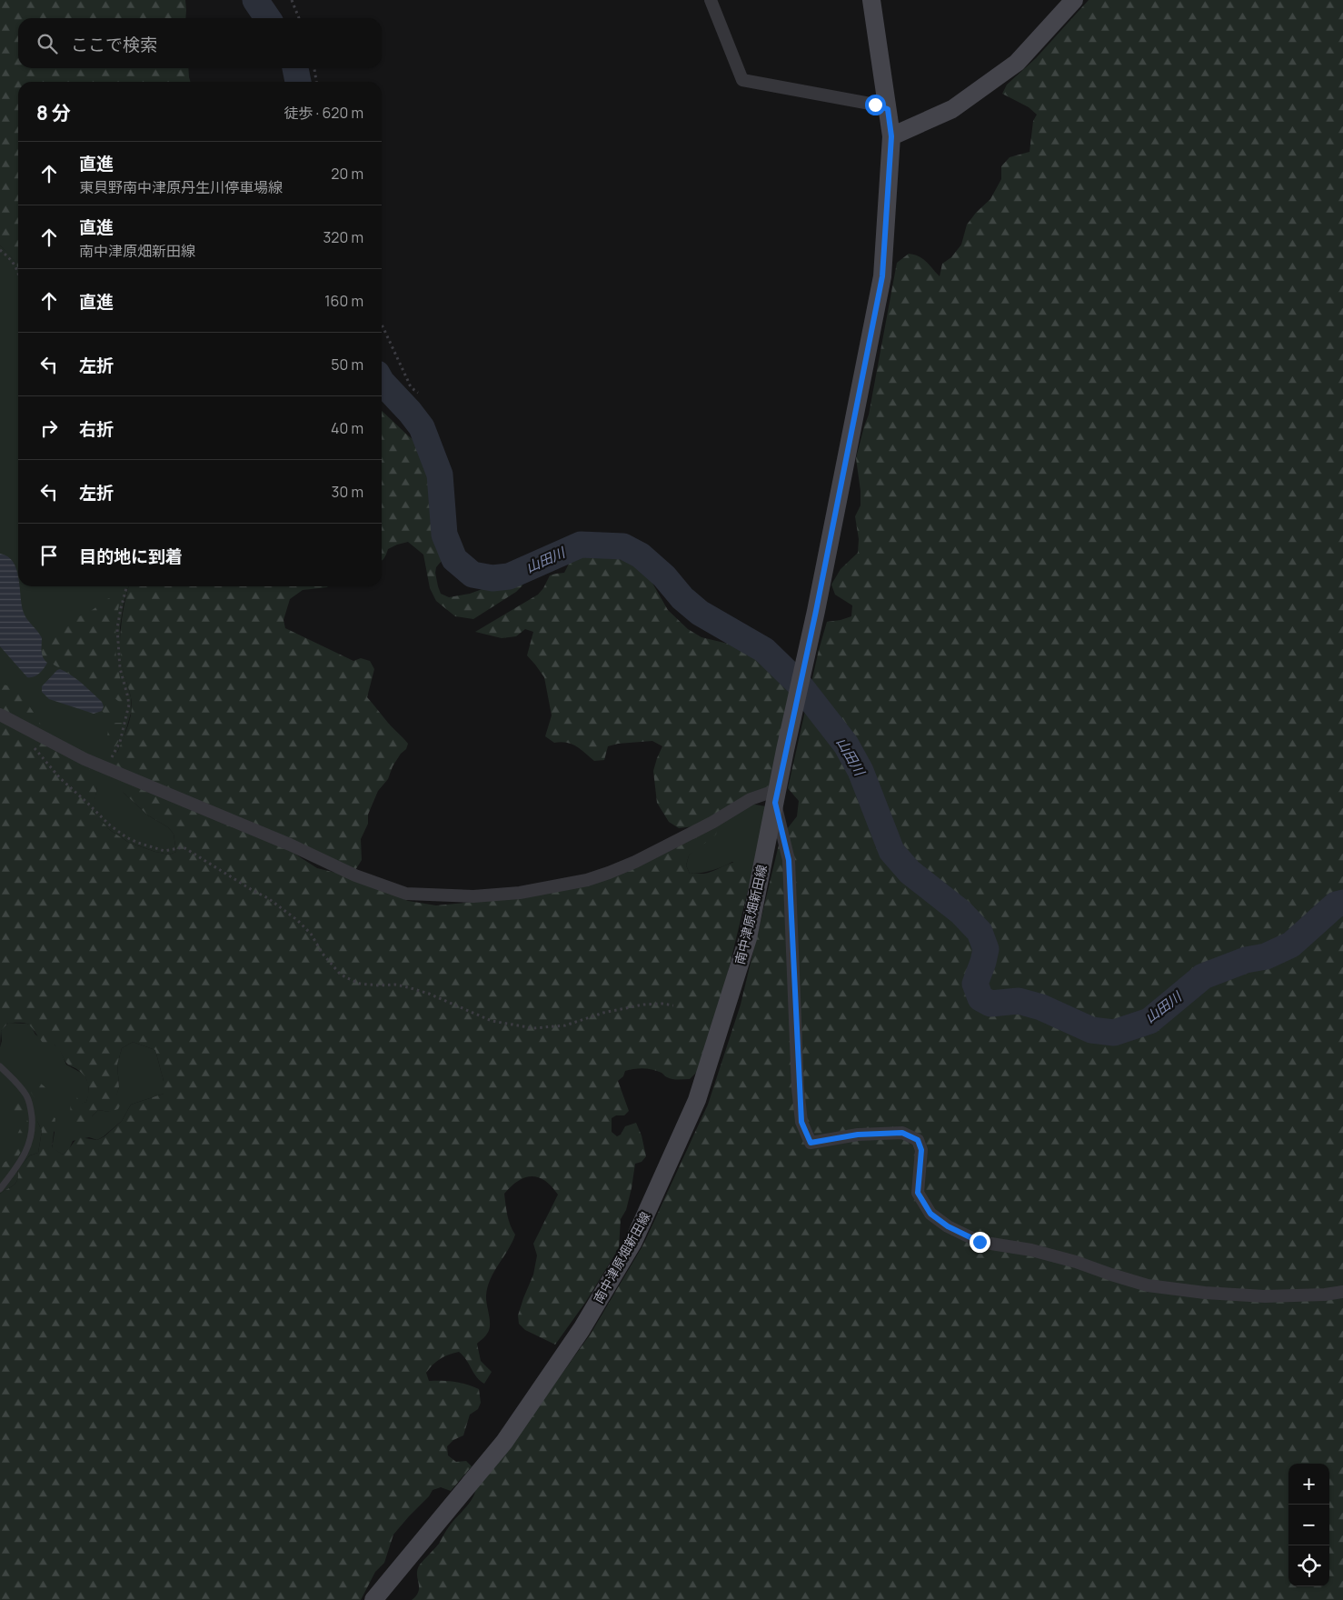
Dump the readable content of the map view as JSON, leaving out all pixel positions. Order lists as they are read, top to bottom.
{
  "streets": {
    "main road": ["南中津原畑新田線"]
  },
  "water": ["山田川"],
  "page": {
    "search": "ここで検索",
    "heading": ["8 分", "徒歩 · 620 m"],
    "list": [
      ["直進", "東貝野南中津原丹生川停車場線", "20 m"],
      ["直進", "南中津原畑新田線", "320 m"],
      ["直進", "160 m"],
      ["左折", "50 m"],
      ["右折", "40 m"],
      ["左折", "30 m"],
      "目的地に到着"
    ],
    "map_buttons": ["+", "−"]
  }
}
